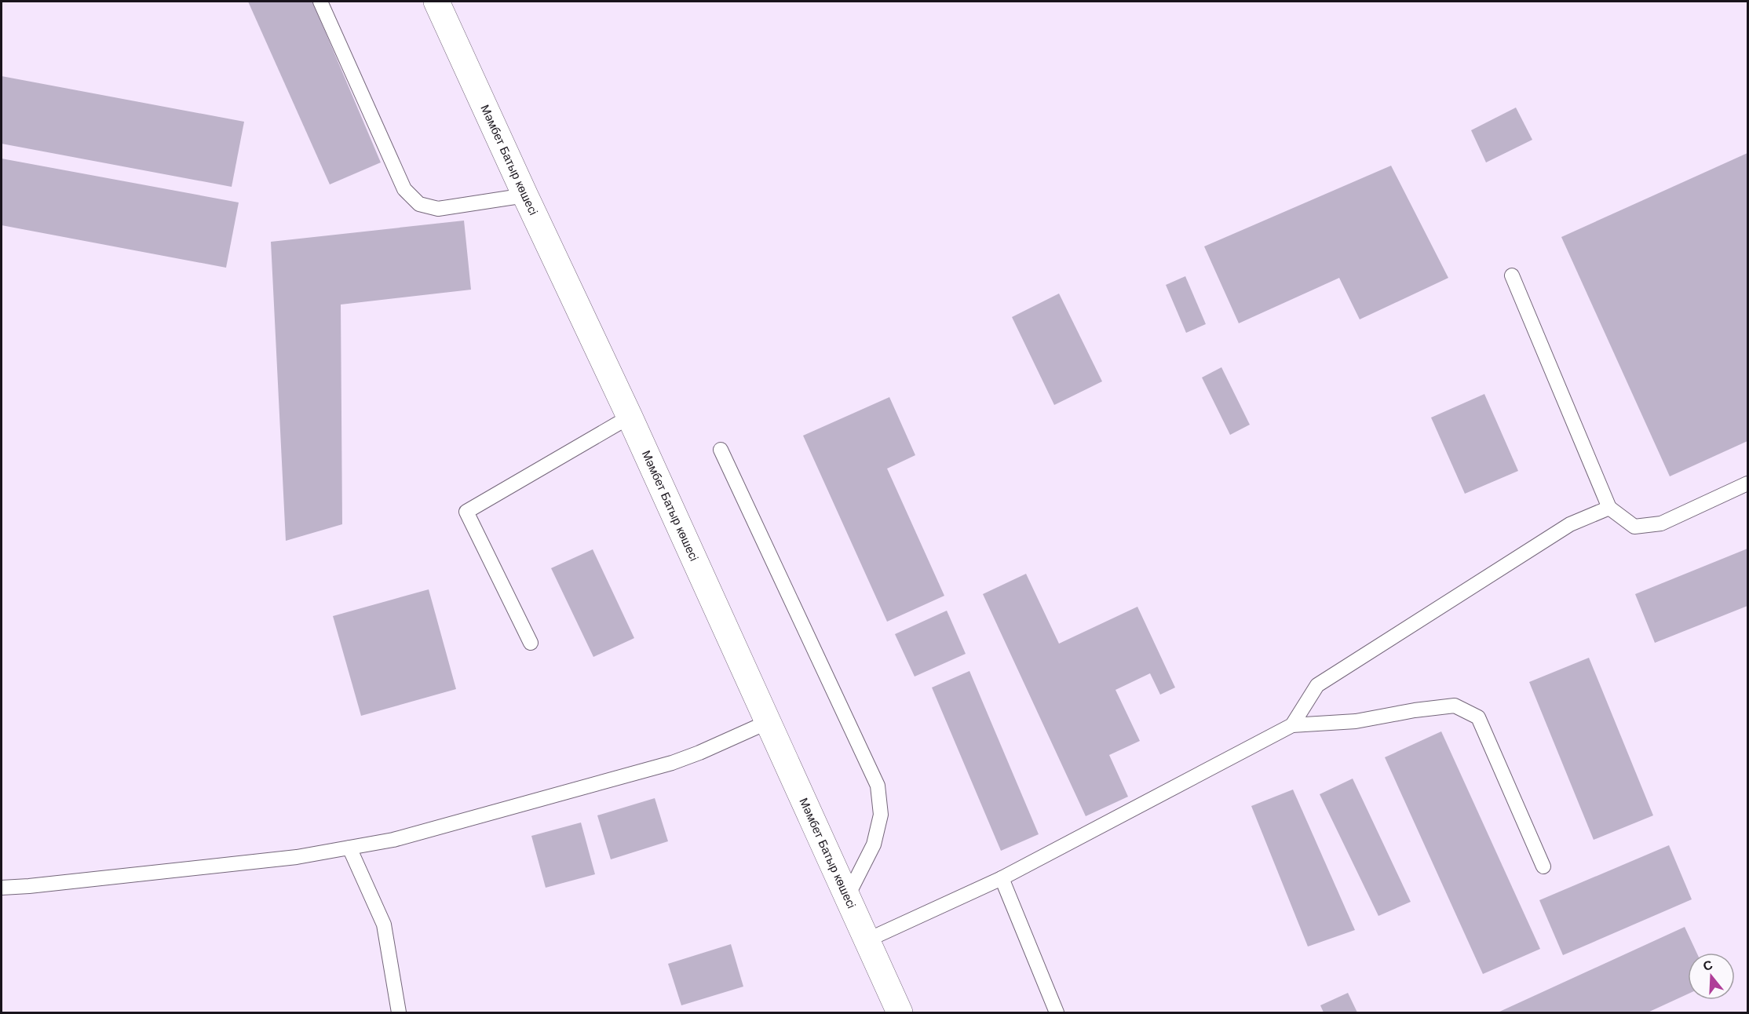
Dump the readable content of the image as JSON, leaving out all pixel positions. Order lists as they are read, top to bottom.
{
  "streets": {
    "main road": ["Мәмбет Батыр көшесі"]
  },
  "north": "top"
}
